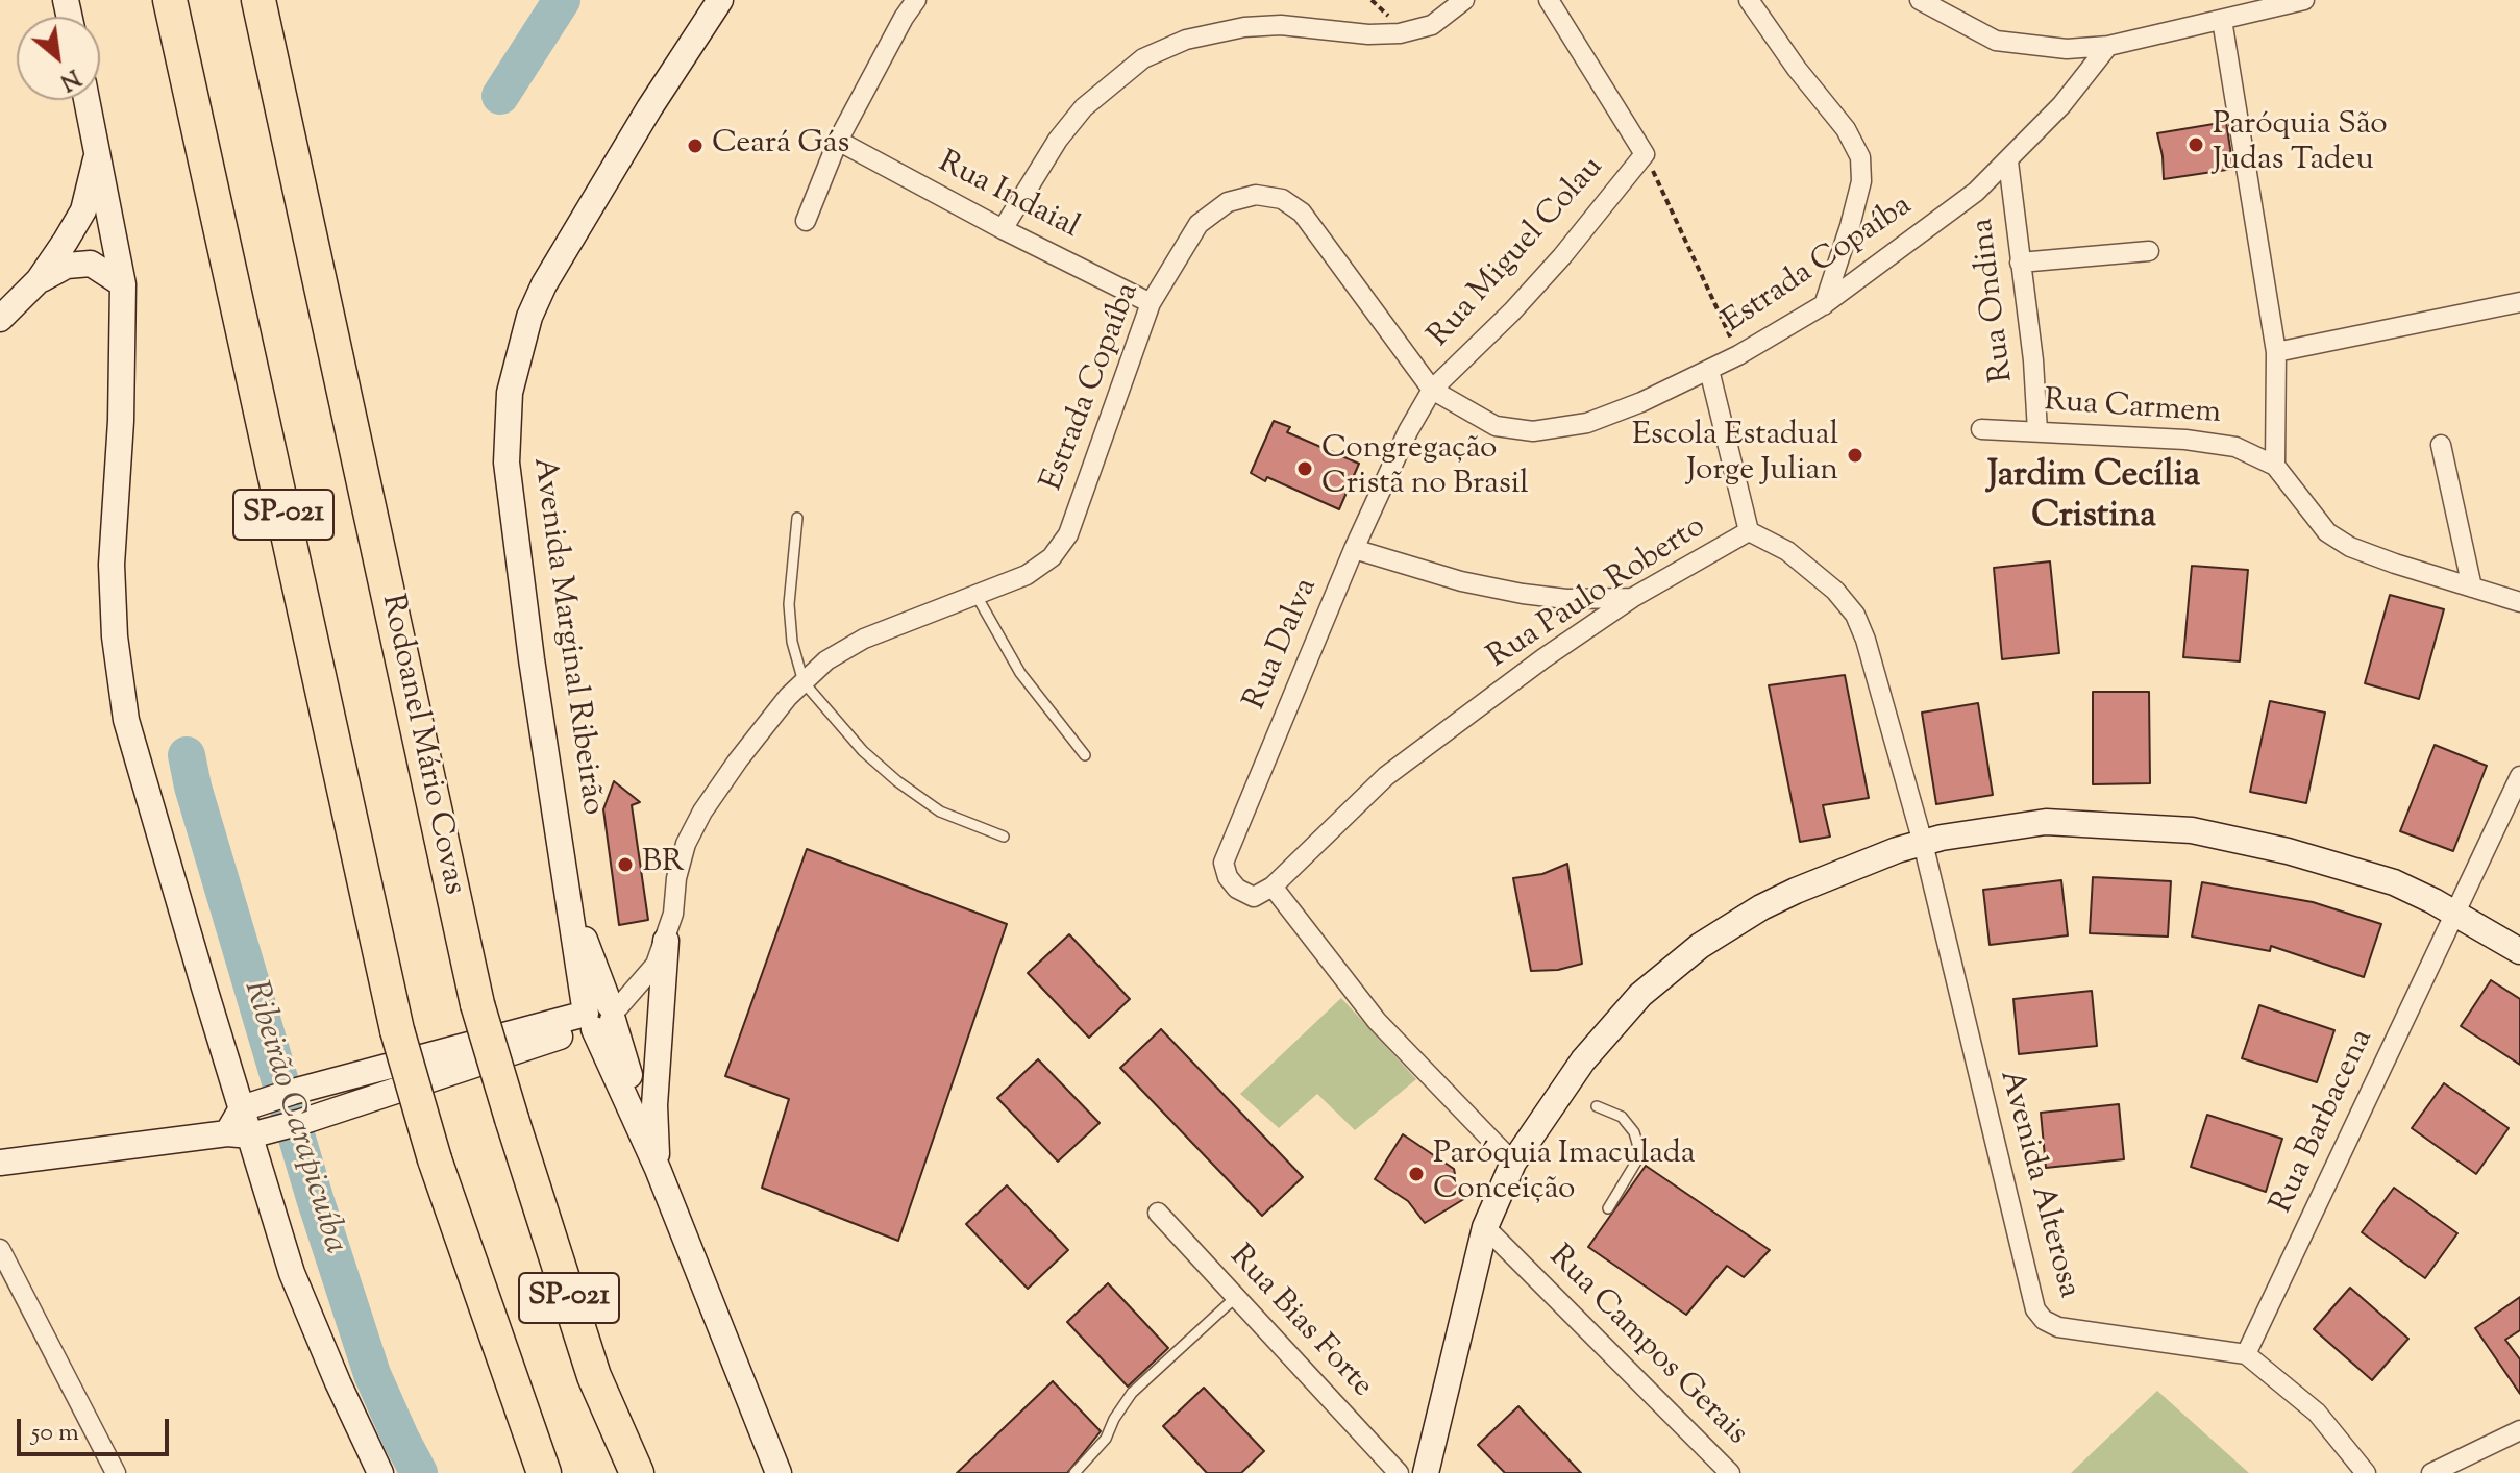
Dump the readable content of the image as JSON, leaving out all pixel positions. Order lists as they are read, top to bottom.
{
  "streets": {
    "highway": ["SP-021", "Rodoanel Mário Covas"],
    "main road": ["Avenida Marginal Ribeirão"],
    "street": [
      "Rua Indaial",
      "Rua Miguel Colau",
      "Estrada Copaíba",
      "Rua Ondina",
      "Rua Carmem",
      "Rua Paulo Roberto",
      "Rua Dalva",
      "Rua Barbacena",
      "Avenida Alterosa",
      "Rua Bias Forte",
      "Rua Campos Gerais"
    ]
  },
  "crossings": [
    ["Rua Indaial", "Estrada Copaíba"],
    ["Rua Miguel Colau", "Estrada Copaíba"],
    ["Rua Miguel Colau", "Rua Dalva"],
    ["Estrada Copaíba", "Rua Ondina"],
    ["Estrada Copaíba", "Avenida Marginal Ribeirão"],
    ["Estrada Copaíba", "Rua Dalva"],
    ["Rua Ondina", "Rua Carmem"],
    ["Rua Paulo Roberto", "Rua Dalva"],
    ["Rua Paulo Roberto", "Avenida Alterosa"],
    ["Rua Barbacena", "Avenida Alterosa"]
  ],
  "districts": ["Jardim Cecília Cristina"],
  "water": ["Ribeirão Carapicuíba"],
  "places": [
    "Paróquia São Judas Tadeu",
    "Ceará Gás",
    "Escola Estadual Jorge Julian",
    "Congregação Cristã no Brasil",
    "BR",
    "Paróquia Imaculada Conceição"
  ],
  "scale_bar": "50 m",
  "north": "bottom right"
}
